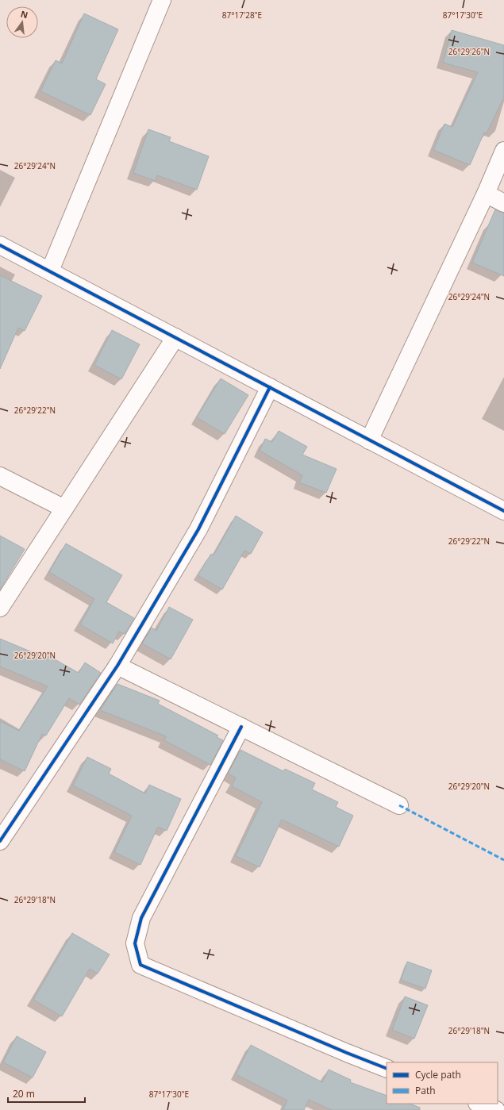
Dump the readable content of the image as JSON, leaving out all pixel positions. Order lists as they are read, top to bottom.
{
  "legend": ["Cycle path", "Path"],
  "scale_bar": "20 m",
  "north": "top",
  "coordinates": [
    "87°17'28\"E",
    "87°17'30\"E",
    "26°29'26\"N",
    "26°29'24\"N",
    "26°29'22\"N",
    "26°29'20\"N",
    "26°29'18\"N"
  ]
}
